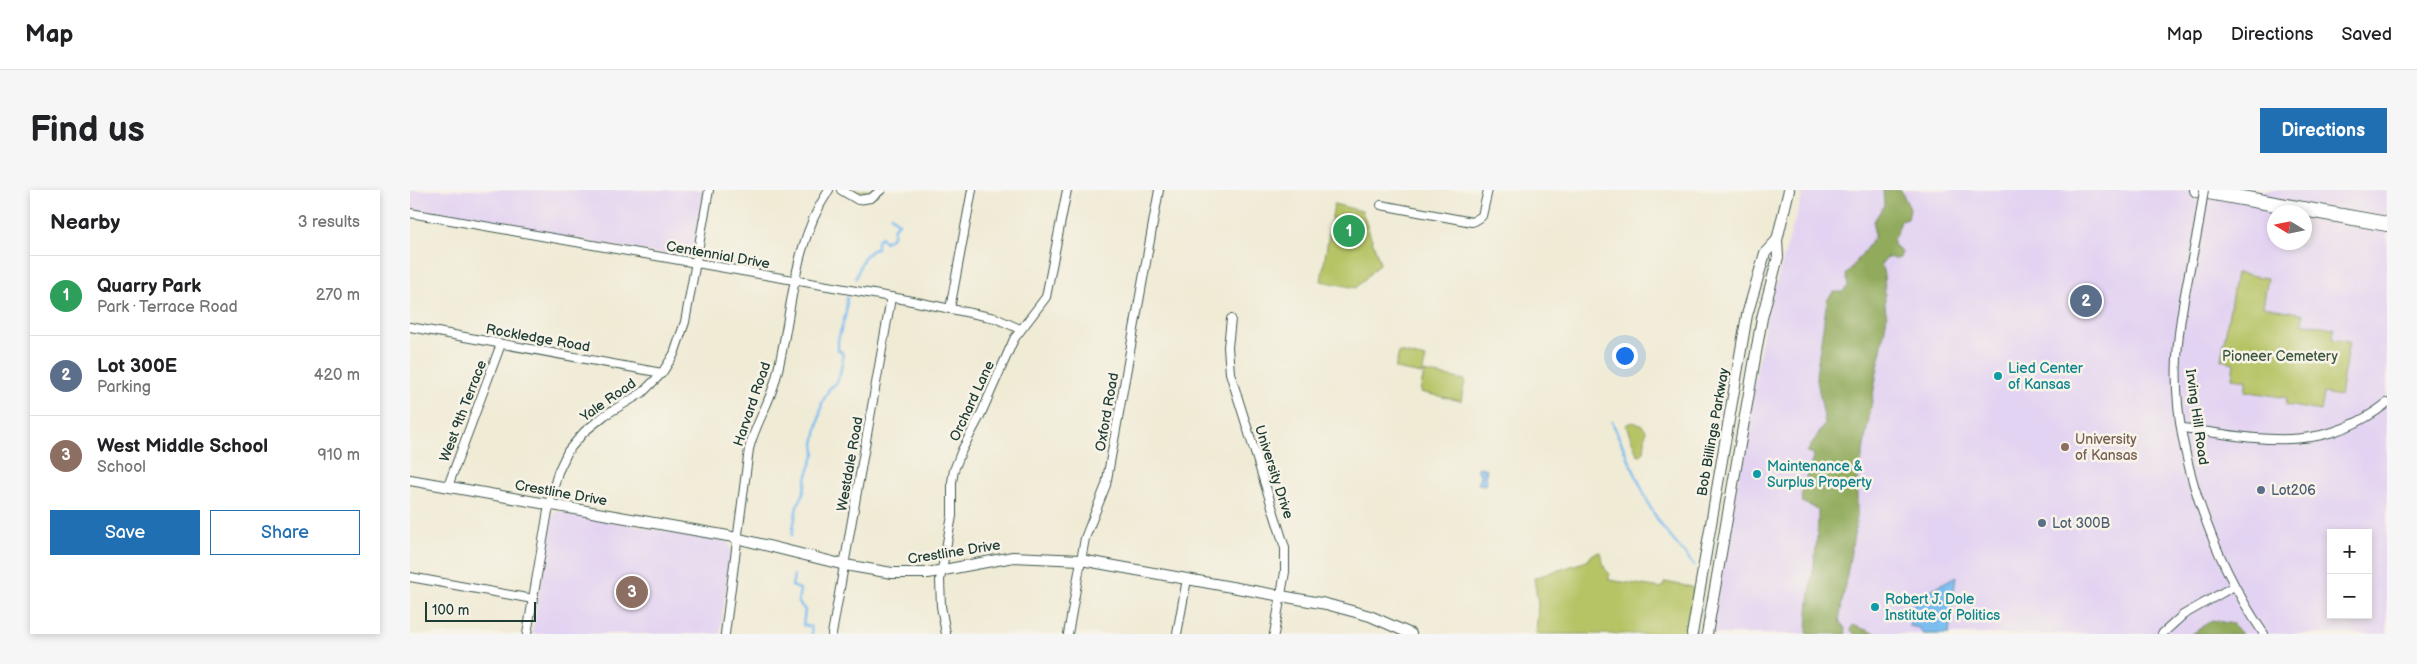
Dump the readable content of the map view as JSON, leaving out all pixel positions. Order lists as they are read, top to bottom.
{
  "streets": {
    "street": [
      "Centennial Drive",
      "Rockledge Road",
      "Yale Road",
      "Orchard Lane",
      "Harvard Road",
      "West 9th Terrace",
      "Oxford Road",
      "Irving Hill Road",
      "Bob Billings Parkway",
      "Westdale Road",
      "University Drive",
      "Crestline Drive"
    ]
  },
  "crossings": [
    ["Centennial Drive", "Yale Road"],
    ["Centennial Drive", "Orchard Lane"],
    ["Centennial Drive", "Harvard Road"],
    ["Centennial Drive", "Westdale Road"],
    ["Rockledge Road", "Yale Road"],
    ["Rockledge Road", "West 9th Terrace"],
    ["Yale Road", "Crestline Drive"],
    ["Orchard Lane", "Crestline Drive"],
    ["Harvard Road", "Crestline Drive"],
    ["West 9th Terrace", "Crestline Drive"],
    ["Oxford Road", "Crestline Drive"],
    ["Westdale Road", "Crestline Drive"],
    ["University Drive", "Crestline Drive"]
  ],
  "parks": ["Pioneer Cemetery"],
  "places": [
    "Lied Center of Kansas",
    "University of Kansas",
    "Maintenance & Surplus Property",
    "Lot206",
    "Lot 300B",
    "Robert J. Dole Institute of Politics"
  ],
  "scale_bar": "100 m",
  "north": "left",
  "page": {
    "header": "Map",
    "nav": ["Map", "Directions", "Saved"],
    "buttons": [
      "Directions",
      ["Save", "Share"]
    ],
    "title": "Find us",
    "heading": ["Nearby", "3 results"],
    "pins": ["1", "2", "3"],
    "list": [
      {
        "mark": "1",
        "name": "Quarry Park",
        "note": "Park · Terrace Road",
        "value": "270 m"
      },
      {
        "mark": "2",
        "name": "Lot 300E",
        "note": "Parking",
        "value": "420 m"
      },
      {
        "mark": "3",
        "name": "West Middle School",
        "note": "School",
        "value": "910 m"
      }
    ],
    "map_buttons": ["+", "−"],
    "scale": "100 m"
  }
}
